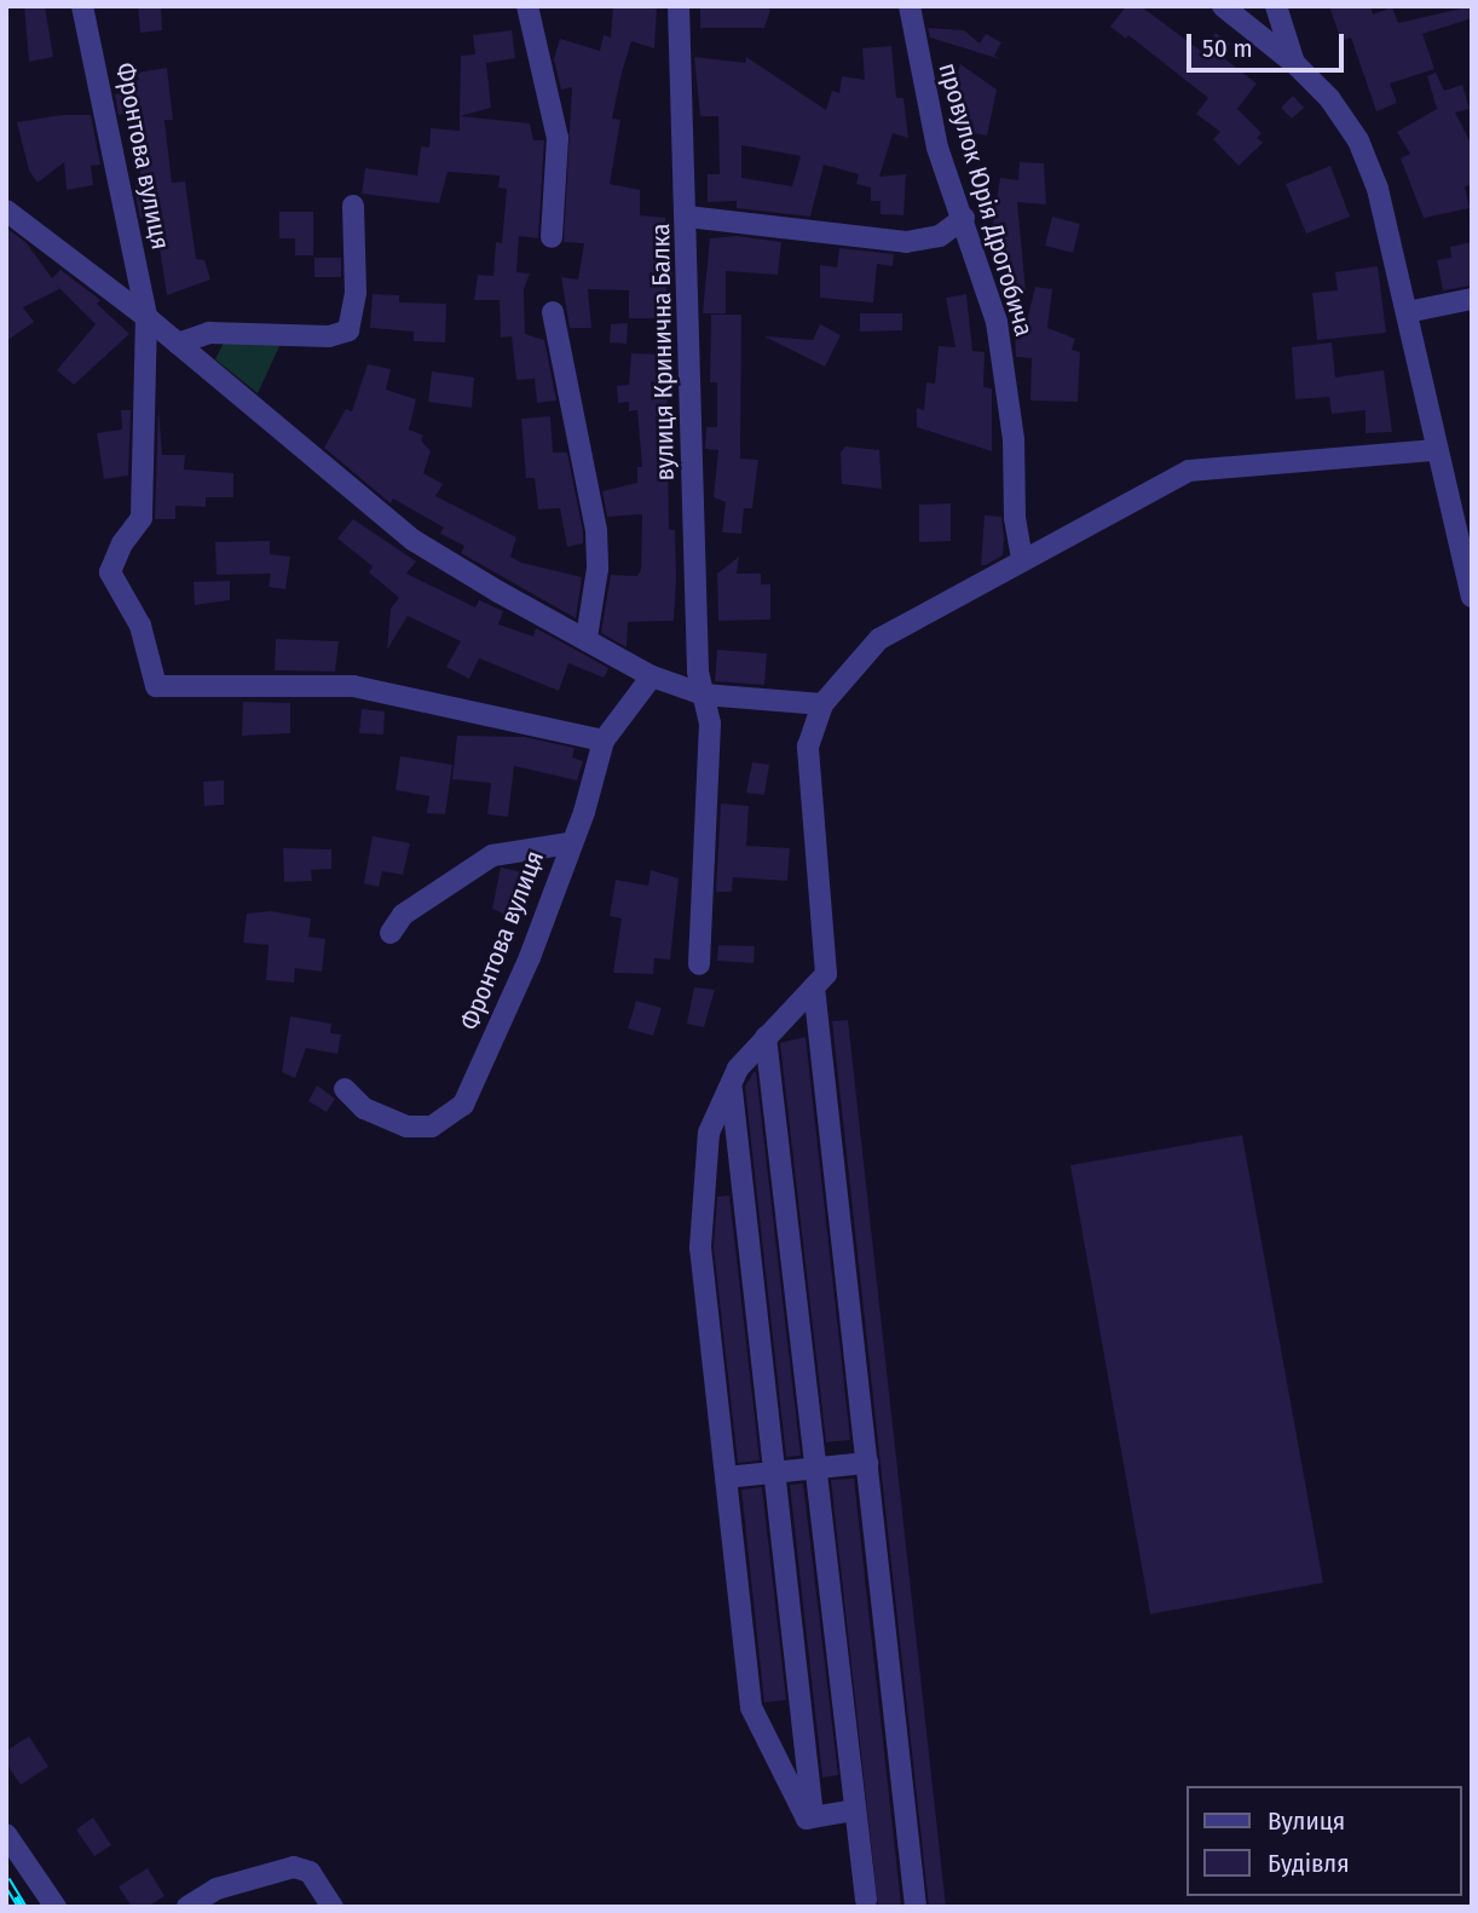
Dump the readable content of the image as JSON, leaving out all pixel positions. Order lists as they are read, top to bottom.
{
  "streets": {
    "street": ["Фронтова вулиця", "провулок Юрія Дрогобича", "вулиця Кринична Балка"]
  },
  "legend": ["Вулиця", "Будівля"],
  "scale_bar": "50 m"
}
